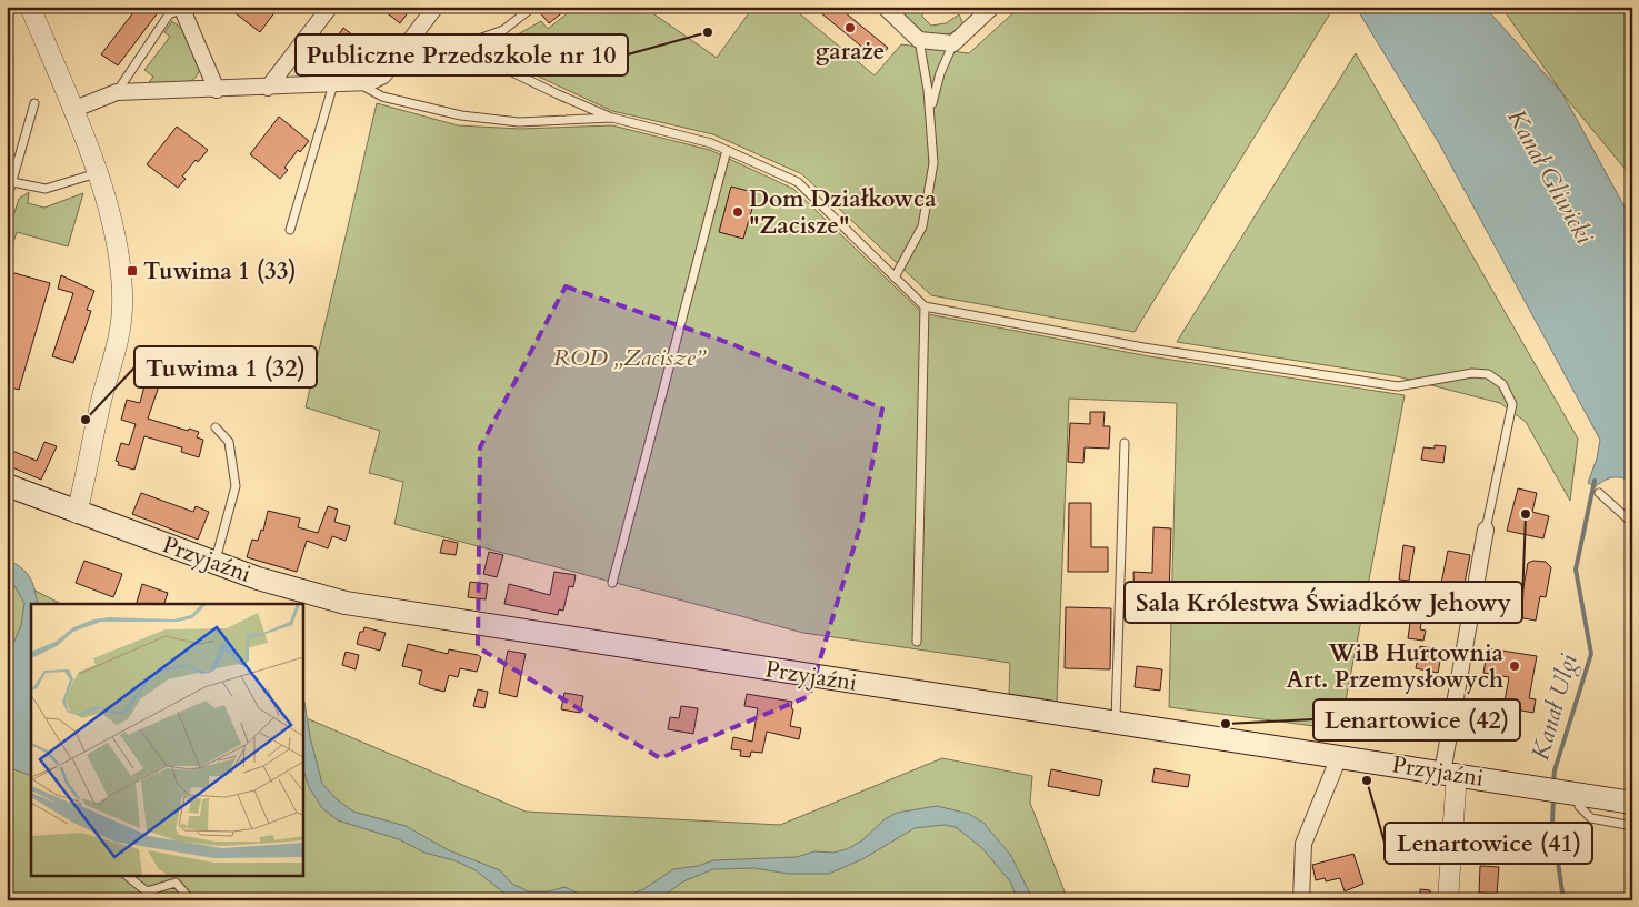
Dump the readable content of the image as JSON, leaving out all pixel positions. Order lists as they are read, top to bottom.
{
  "streets": {
    "main road": ["Przyjaźni"]
  },
  "water": ["Kanał Gliwicki", "Kanał Ulgi"],
  "parks": ["ROD „Zacisze”"],
  "places": {
    "other": [
      "garaże",
      "Publiczne Przedszkole nr 10",
      "Dom Działkowca \"Zacisze\"",
      "Tuwima 1 (32)",
      "Sala Królestwa Świadków Jehowy",
      "WiB Hurtownia Art. Przemysłowych",
      "Lenartowice (42)",
      "Lenartowice (41)"
    ],
    "transit": ["Tuwima 1 (33)"]
  }
}
